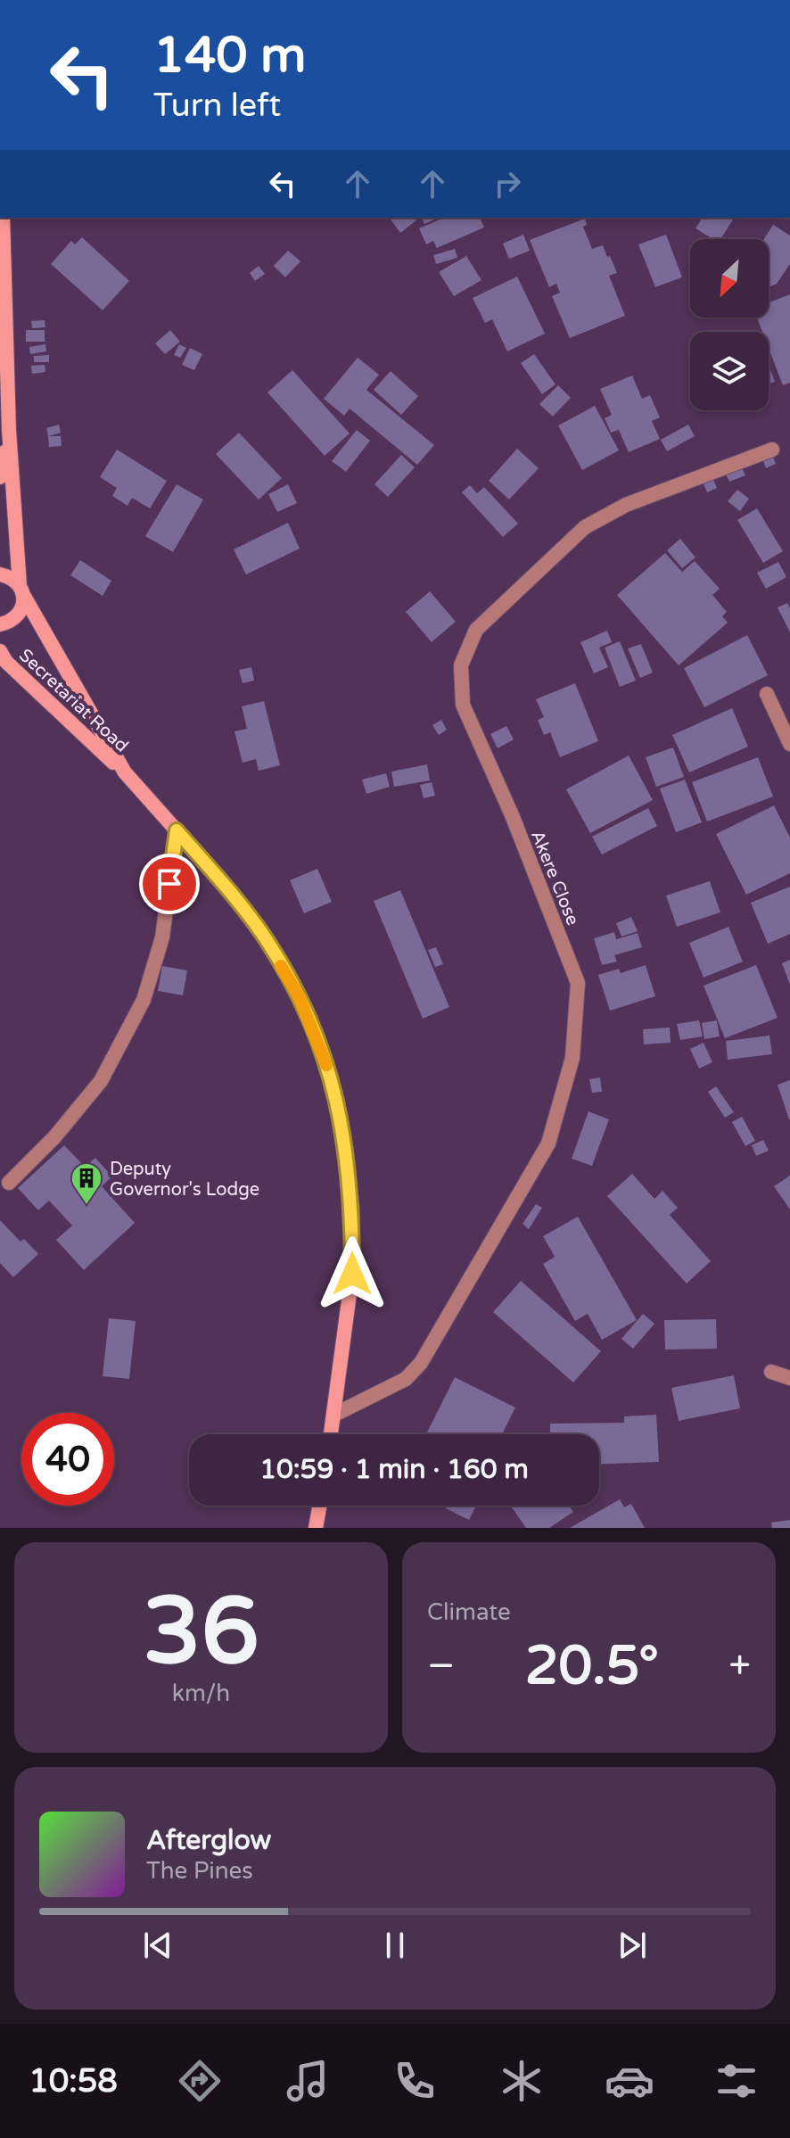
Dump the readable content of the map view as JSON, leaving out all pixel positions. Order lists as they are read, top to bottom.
{
  "streets": {
    "street": ["Secretariat Road", "Akere Close"]
  },
  "places": {
    "building": ["Deputy Governor's Lodge"]
  },
  "north": "bottom left",
  "page": {
    "turn": ["140 m", "Turn left"],
    "limit": "40",
    "trip": "10:59 · 1 min · 160 m",
    "tile": [
      ["36", "km/h"],
      "Climate"
    ],
    "heat": ["−", "20.5°", "+"],
    "song": ["Afterglow", "The Pines"],
    "tabs": "10:58"
  }
}
